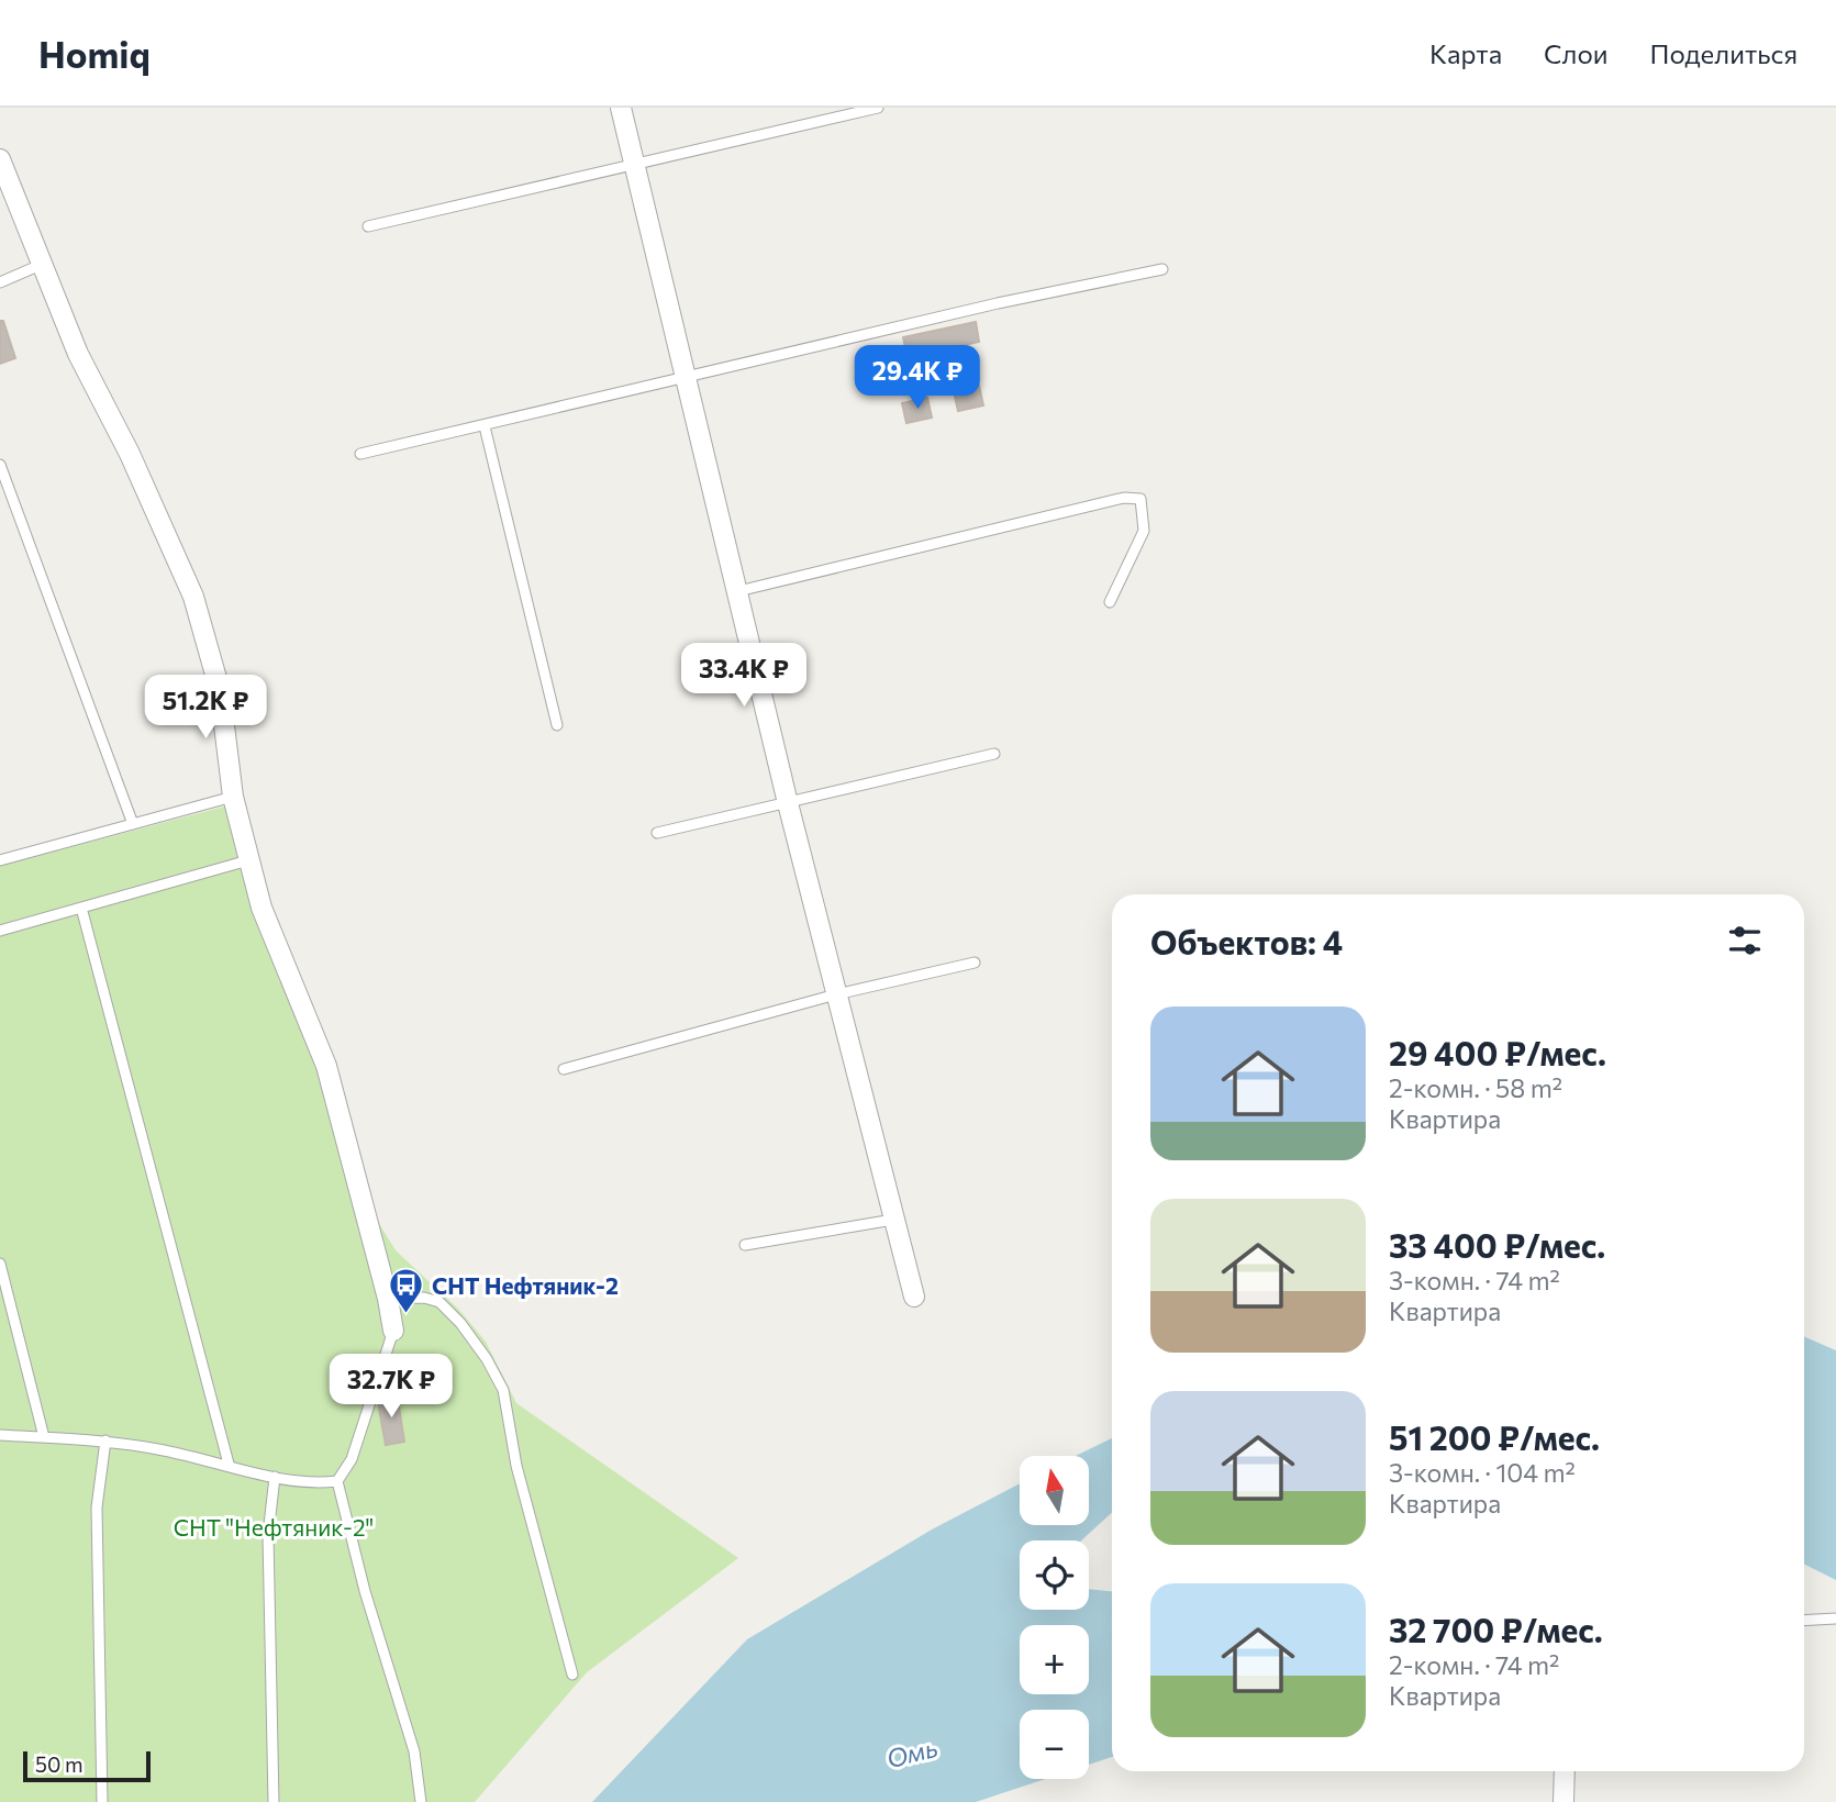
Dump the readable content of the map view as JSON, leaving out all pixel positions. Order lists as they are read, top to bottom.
{
  "water": ["Омь"],
  "parks": ["СНТ \"Нефтяник-2\""],
  "places": {
    "bus stop": ["СНТ Нефтяник-2"]
  },
  "scale_bar": "50 m",
  "north": "top",
  "page": {
    "header": "Homiq",
    "nav": ["Карта", "Слои", "Поделиться"],
    "price": [
      "29.4K ₽",
      "33.4K ₽",
      "51.2K ₽",
      "32.7K ₽"
    ],
    "heading": "Объектов: 4",
    "list": [
      {
        "name": "29 400 ₽/мес.",
        "note": "2-комн. · 58 m² · Квартира"
      },
      {
        "name": "33 400 ₽/мес.",
        "note": "3-комн. · 74 m² · Квартира"
      },
      {
        "name": "51 200 ₽/мес.",
        "note": "3-комн. · 104 m² · Квартира"
      },
      {
        "name": "32 700 ₽/мес.",
        "note": "2-комн. · 74 m² · Квартира"
      }
    ],
    "map_buttons": ["+", "−"],
    "scale": "50 m"
  }
}
